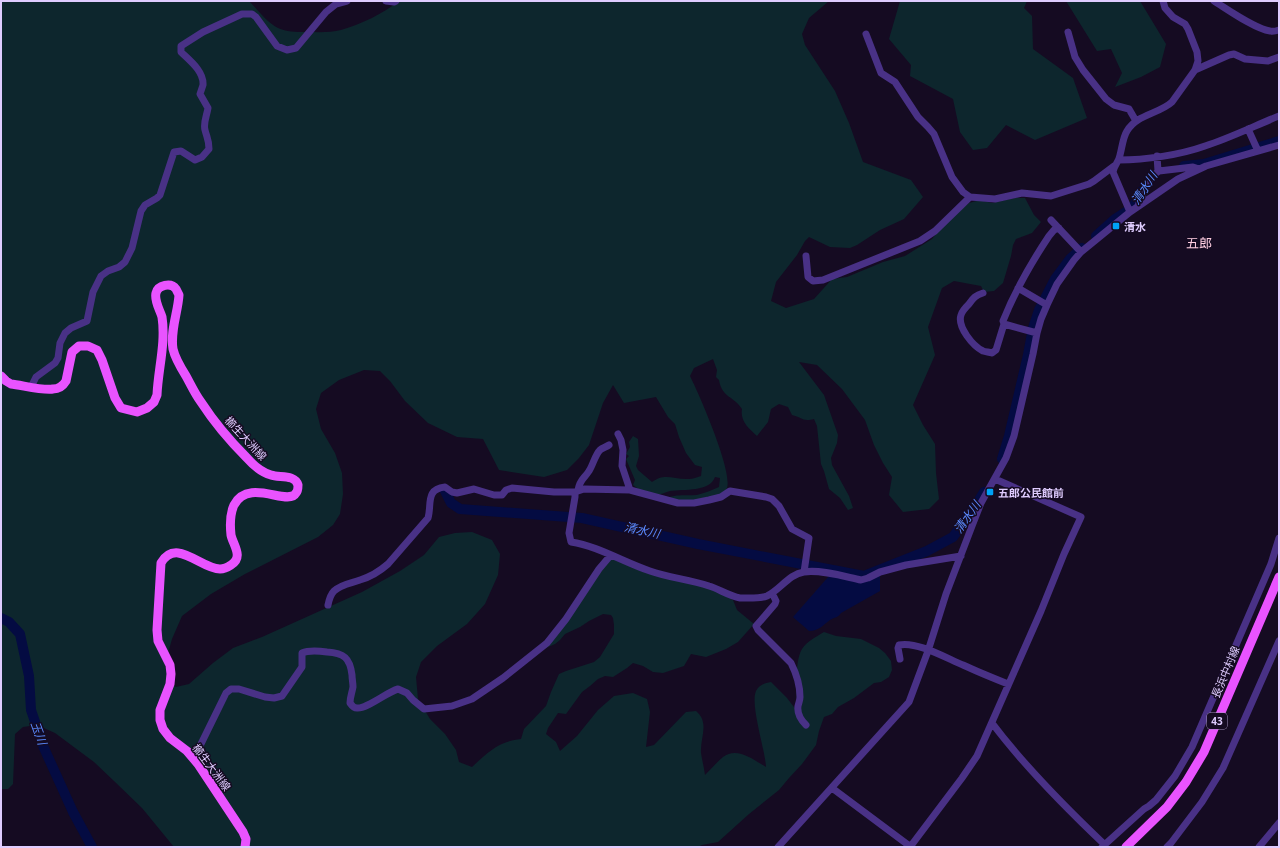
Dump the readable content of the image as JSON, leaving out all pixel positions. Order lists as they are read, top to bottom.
{
  "streets": {
    "main road": ["櫛生大洲線", "長浜中村線", "43"]
  },
  "districts": ["五郎"],
  "water": ["清水川", "玉川"],
  "places": {
    "transit": ["清水", "五郎公民館前"]
  }
}
